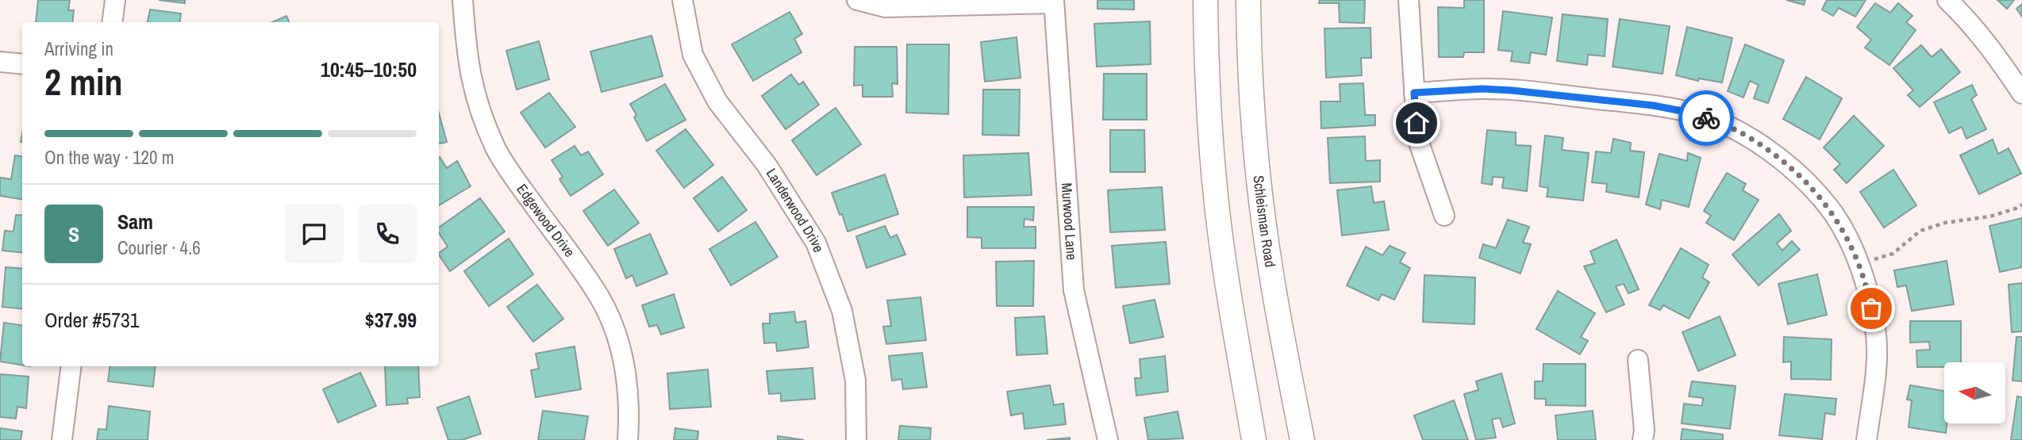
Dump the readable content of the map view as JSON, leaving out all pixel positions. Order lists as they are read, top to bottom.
{
  "streets": {
    "main road": ["Schleisman Road"],
    "street": ["Landerwood Drive", "Edgewood Drive", "Murwood Lane"]
  },
  "north": "left",
  "page": {
    "heading": ["2 min", "Arriving in", "10:45–10:50"],
    "panel": [
      "Sam",
      "Courier · 4.6",
      "Order #5731",
      "$37.99"
    ],
    "bar": "On the way · 120 m",
    "round": "S"
  }
}
